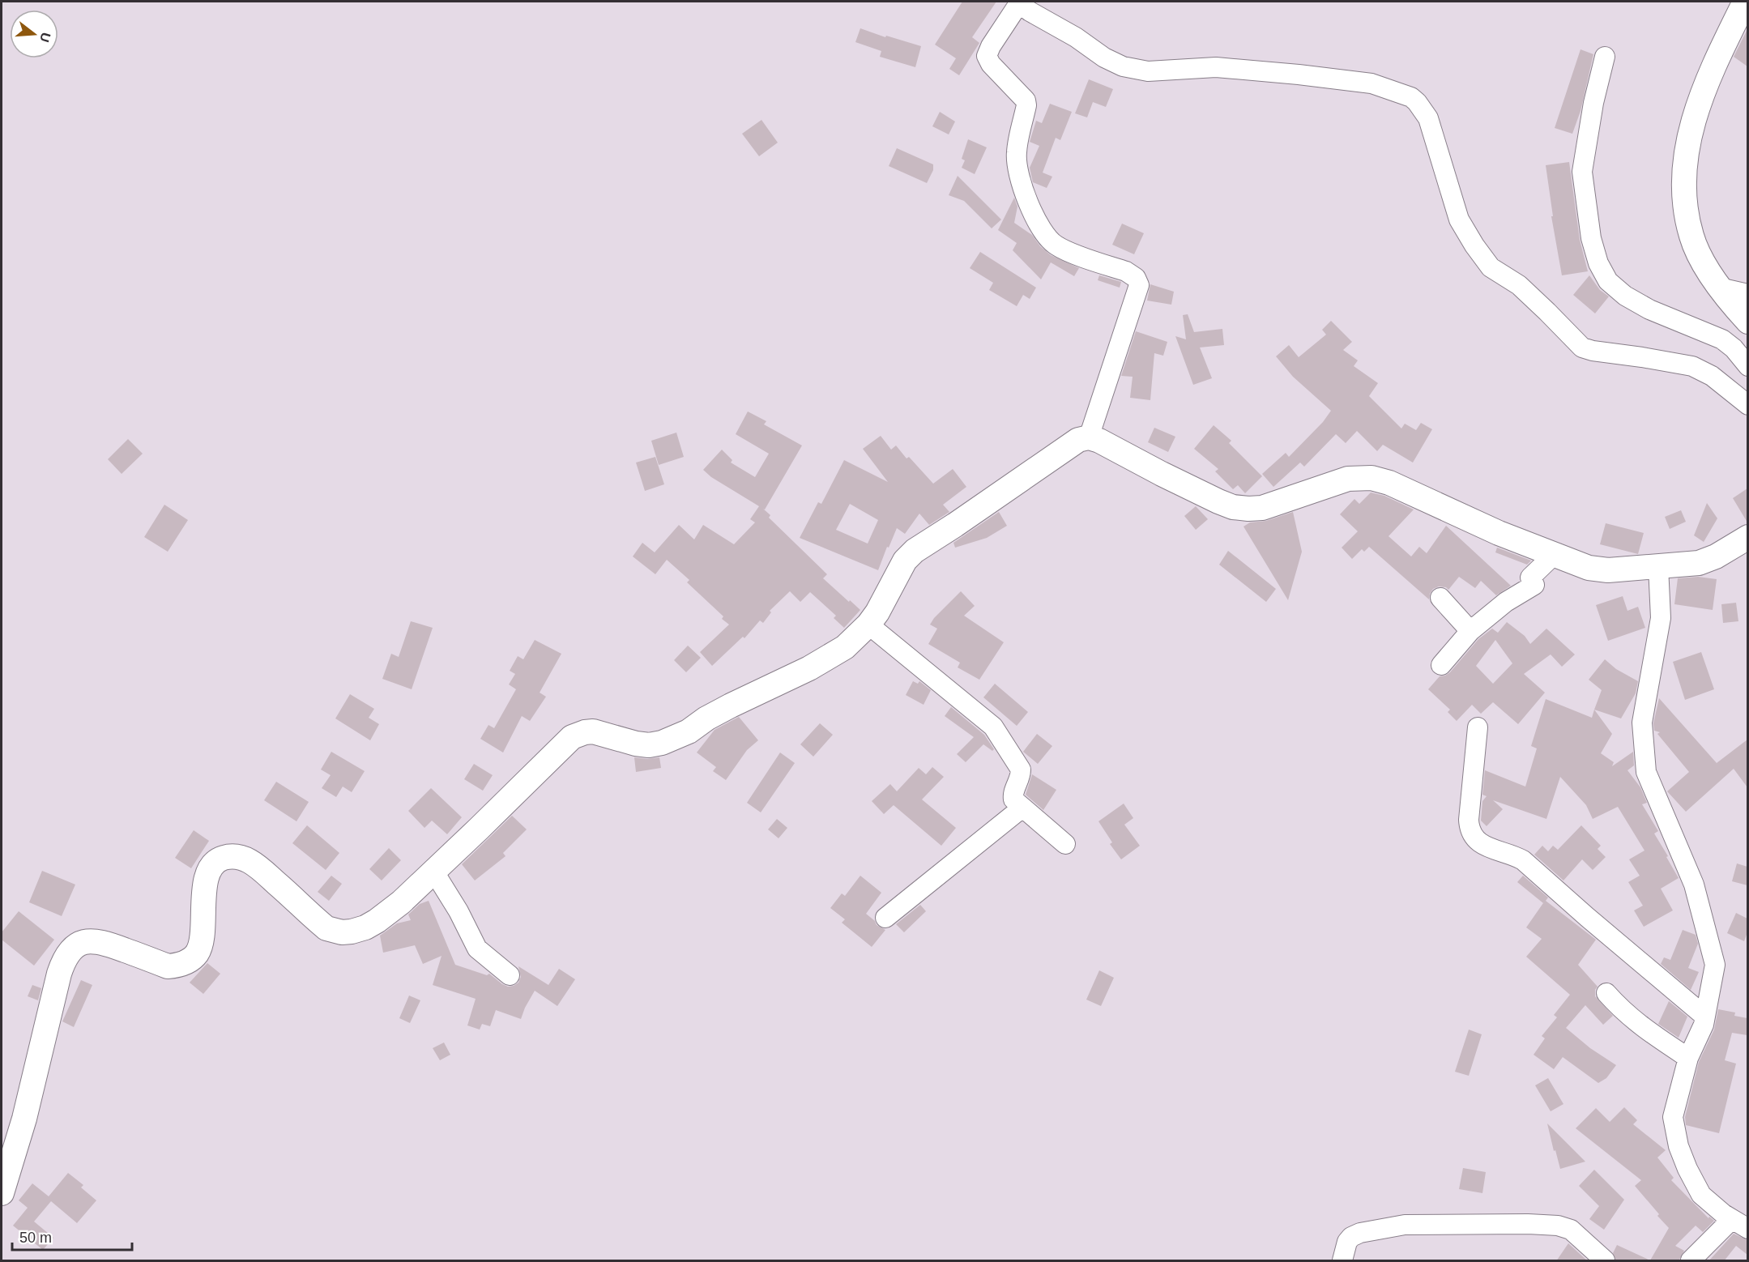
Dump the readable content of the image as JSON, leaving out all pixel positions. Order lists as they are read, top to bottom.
{
  "scale_bar": "50 m",
  "north": "right"
}
